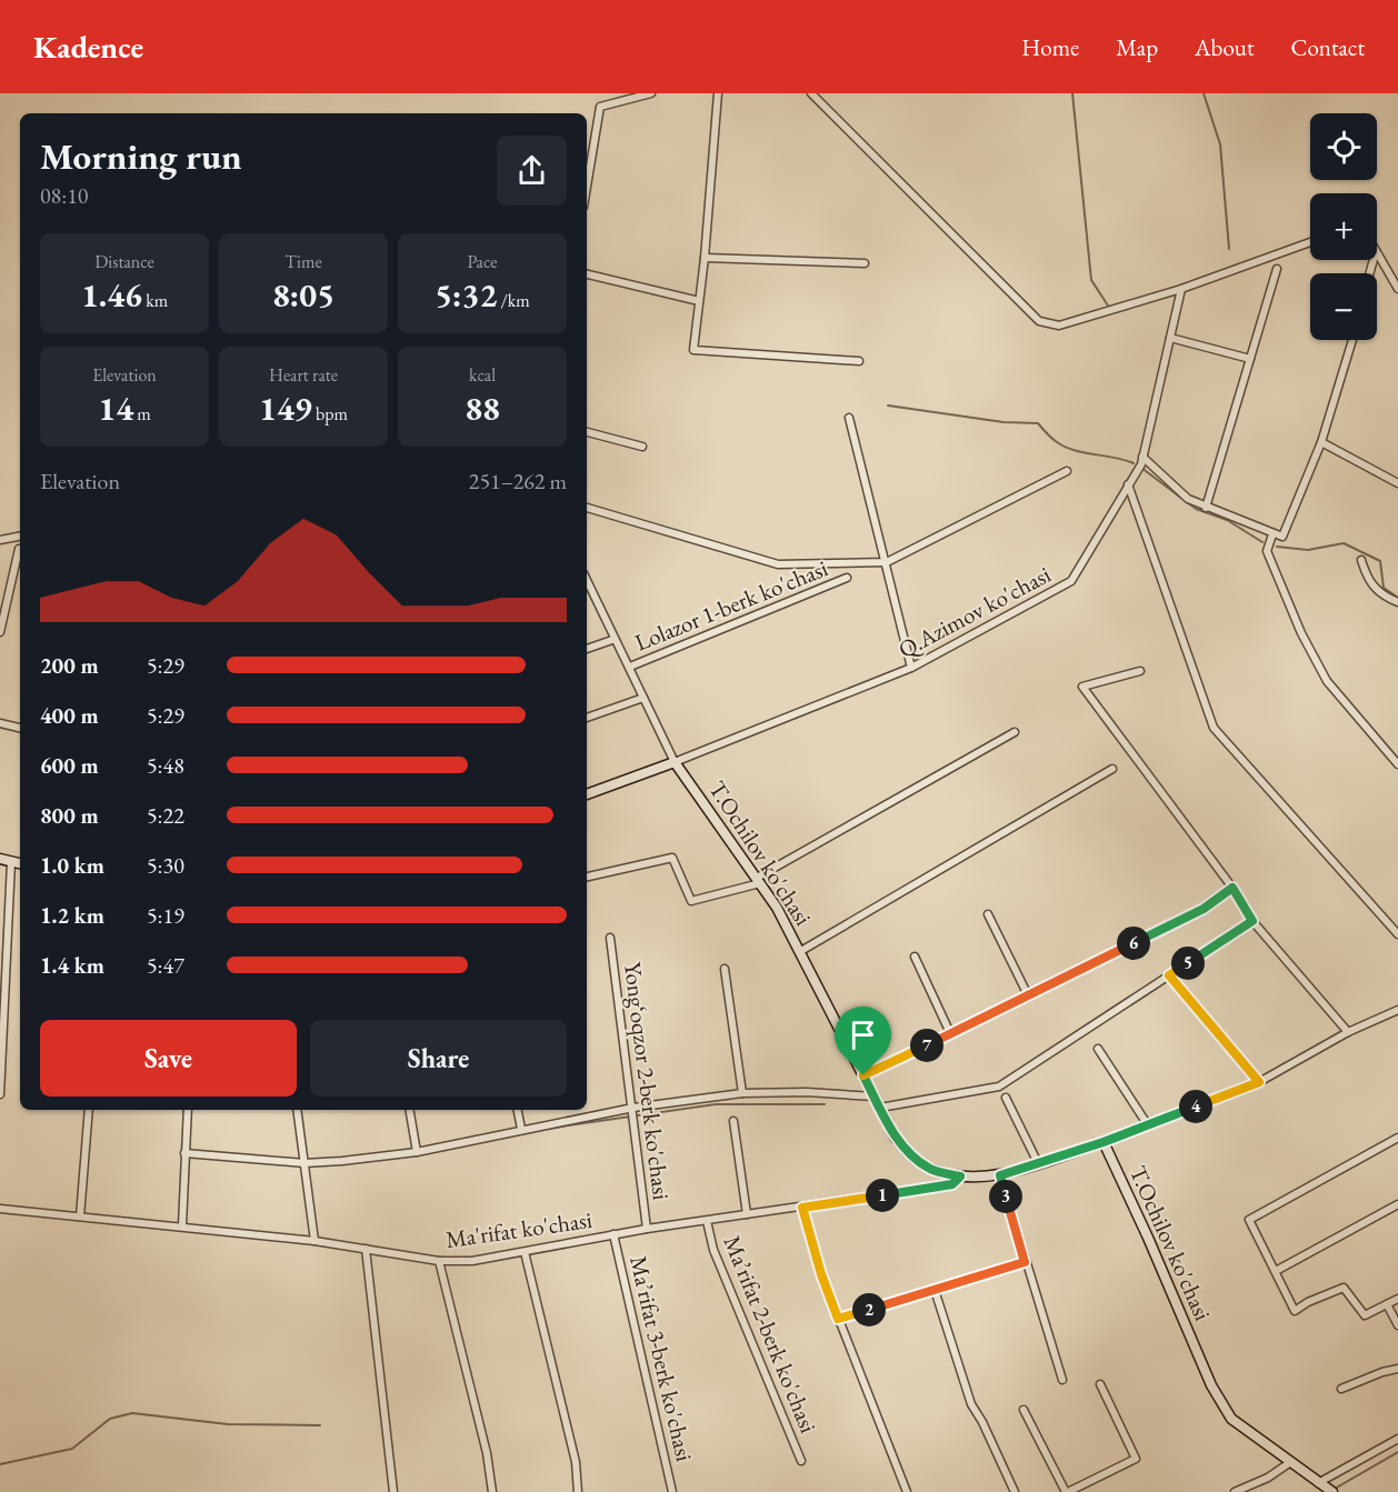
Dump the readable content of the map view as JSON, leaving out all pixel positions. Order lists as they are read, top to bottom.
{
  "streets": {
    "main road": ["T.Ochilov ko'chasi"],
    "street": [
      "Lolazor 1-berk ko'chasi",
      "Q.Azimov ko'chasi",
      "Yong‘oqzor 2-berk ko'chasi",
      "Ma'rifat ko'chasi",
      "Ma’rifat 2-berk ko'chasi",
      "Ma’rifat 3-berk ko'chasi"
    ]
  },
  "crossings": [
    ["Q.Azimov ko'chasi", "T.Ochilov ko'chasi"],
    ["T.Ochilov ko'chasi", "Ma'rifat ko'chasi"],
    ["Yong‘oqzor 2-berk ko'chasi", "Ma'rifat ko'chasi"],
    ["Ma'rifat ko'chasi", "Ma’rifat 2-berk ko'chasi"],
    ["Ma'rifat ko'chasi", "Ma’rifat 3-berk ko'chasi"]
  ],
  "page": {
    "header": "Kadence",
    "nav": [
      "Home",
      "Map",
      "About",
      "Contact"
    ],
    "map_buttons": ["+", "−"],
    "heading": ["Morning run", "08:10"],
    "stats": [
      ["Distance", "1.46 km"],
      ["Time", "8:05"],
      ["Pace", "5:32 /km"],
      ["Elevation", "14 m"],
      ["Heart rate", "149 bpm"],
      ["kcal", "88"]
    ],
    "chart": ["Elevation", "251–262 m"],
    "list": [
      {
        "name": "200 m",
        "note": "5:29"
      },
      {
        "name": "400 m",
        "note": "5:29"
      },
      {
        "name": "600 m",
        "note": "5:48"
      },
      {
        "name": "800 m",
        "note": "5:22"
      },
      {
        "name": "1.0 km",
        "note": "5:30"
      },
      {
        "name": "1.2 km",
        "note": "5:19"
      },
      {
        "name": "1.4 km",
        "note": "5:47"
      }
    ],
    "pins": [
      "6",
      "5",
      "7",
      "4",
      "1",
      "3",
      "2"
    ],
    "buttons": ["Save", "Share"]
  }
}
